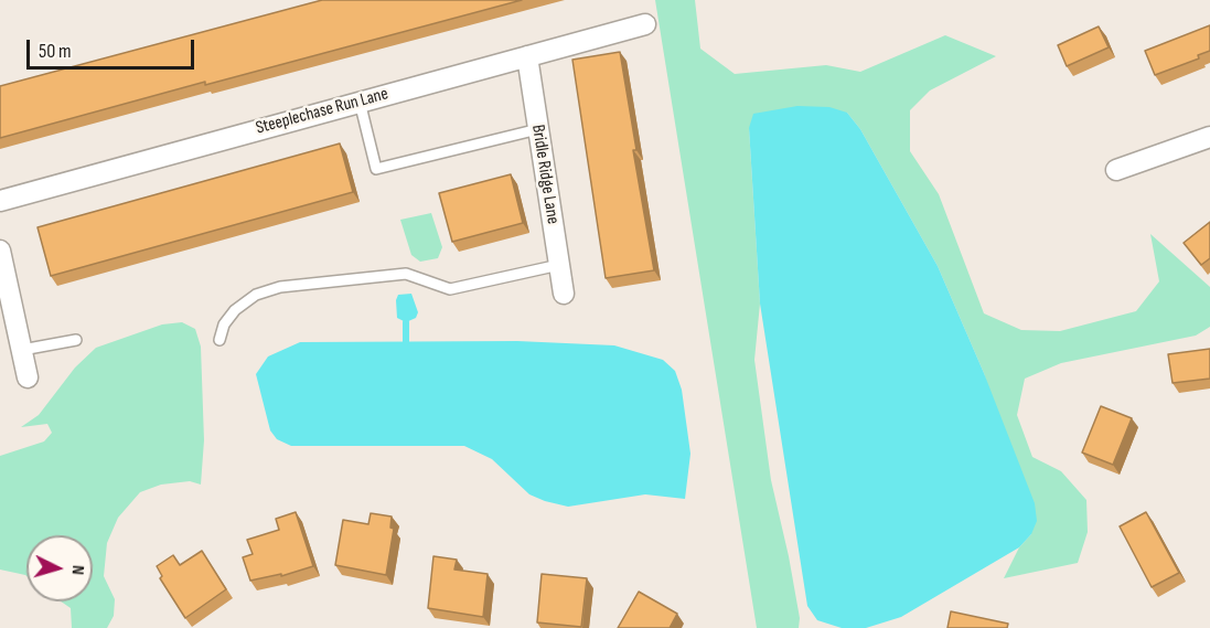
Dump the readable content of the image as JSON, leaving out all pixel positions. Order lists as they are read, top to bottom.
{
  "streets": {
    "street": ["Steeplechase Run Lane", "Bridle Ridge Lane"]
  },
  "crossings": [
    ["Steeplechase Run Lane", "Bridle Ridge Lane"]
  ],
  "scale_bar": "50 m",
  "north": "right"
}
